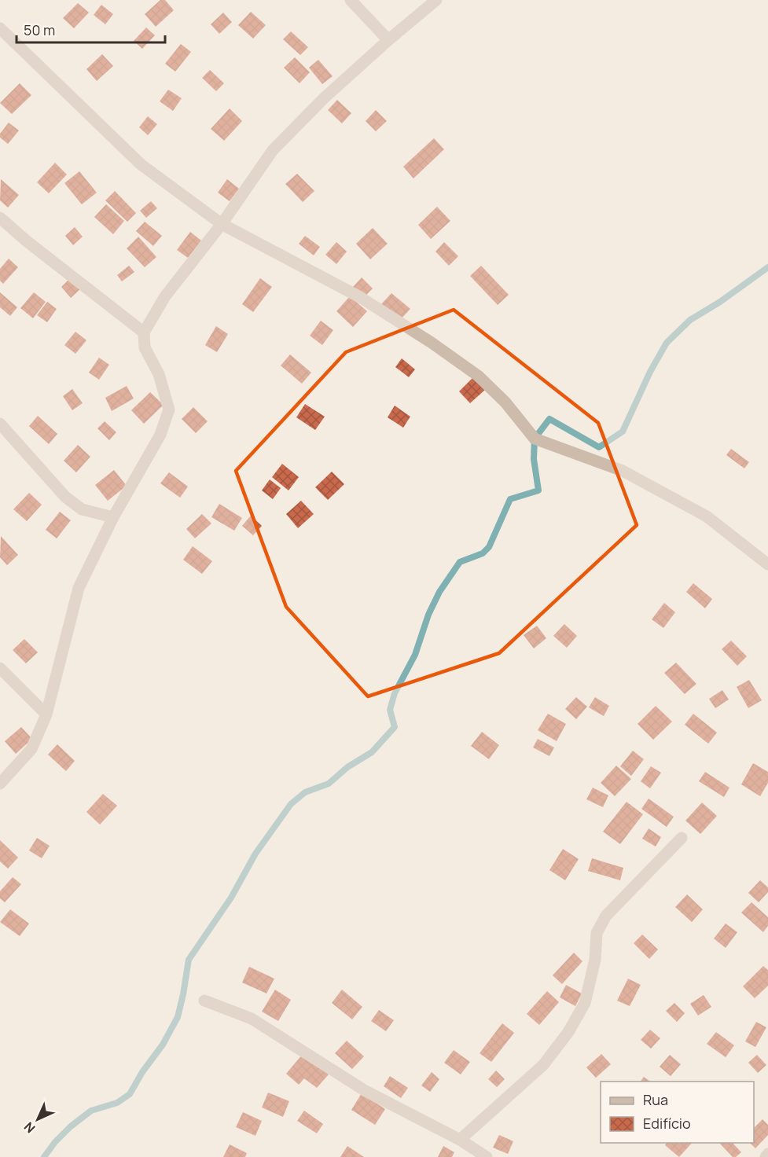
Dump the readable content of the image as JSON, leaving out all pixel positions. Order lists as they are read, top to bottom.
{
  "legend": ["Rua", "Edifício"],
  "scale_bar": "50 m",
  "north": "bottom left"
}
